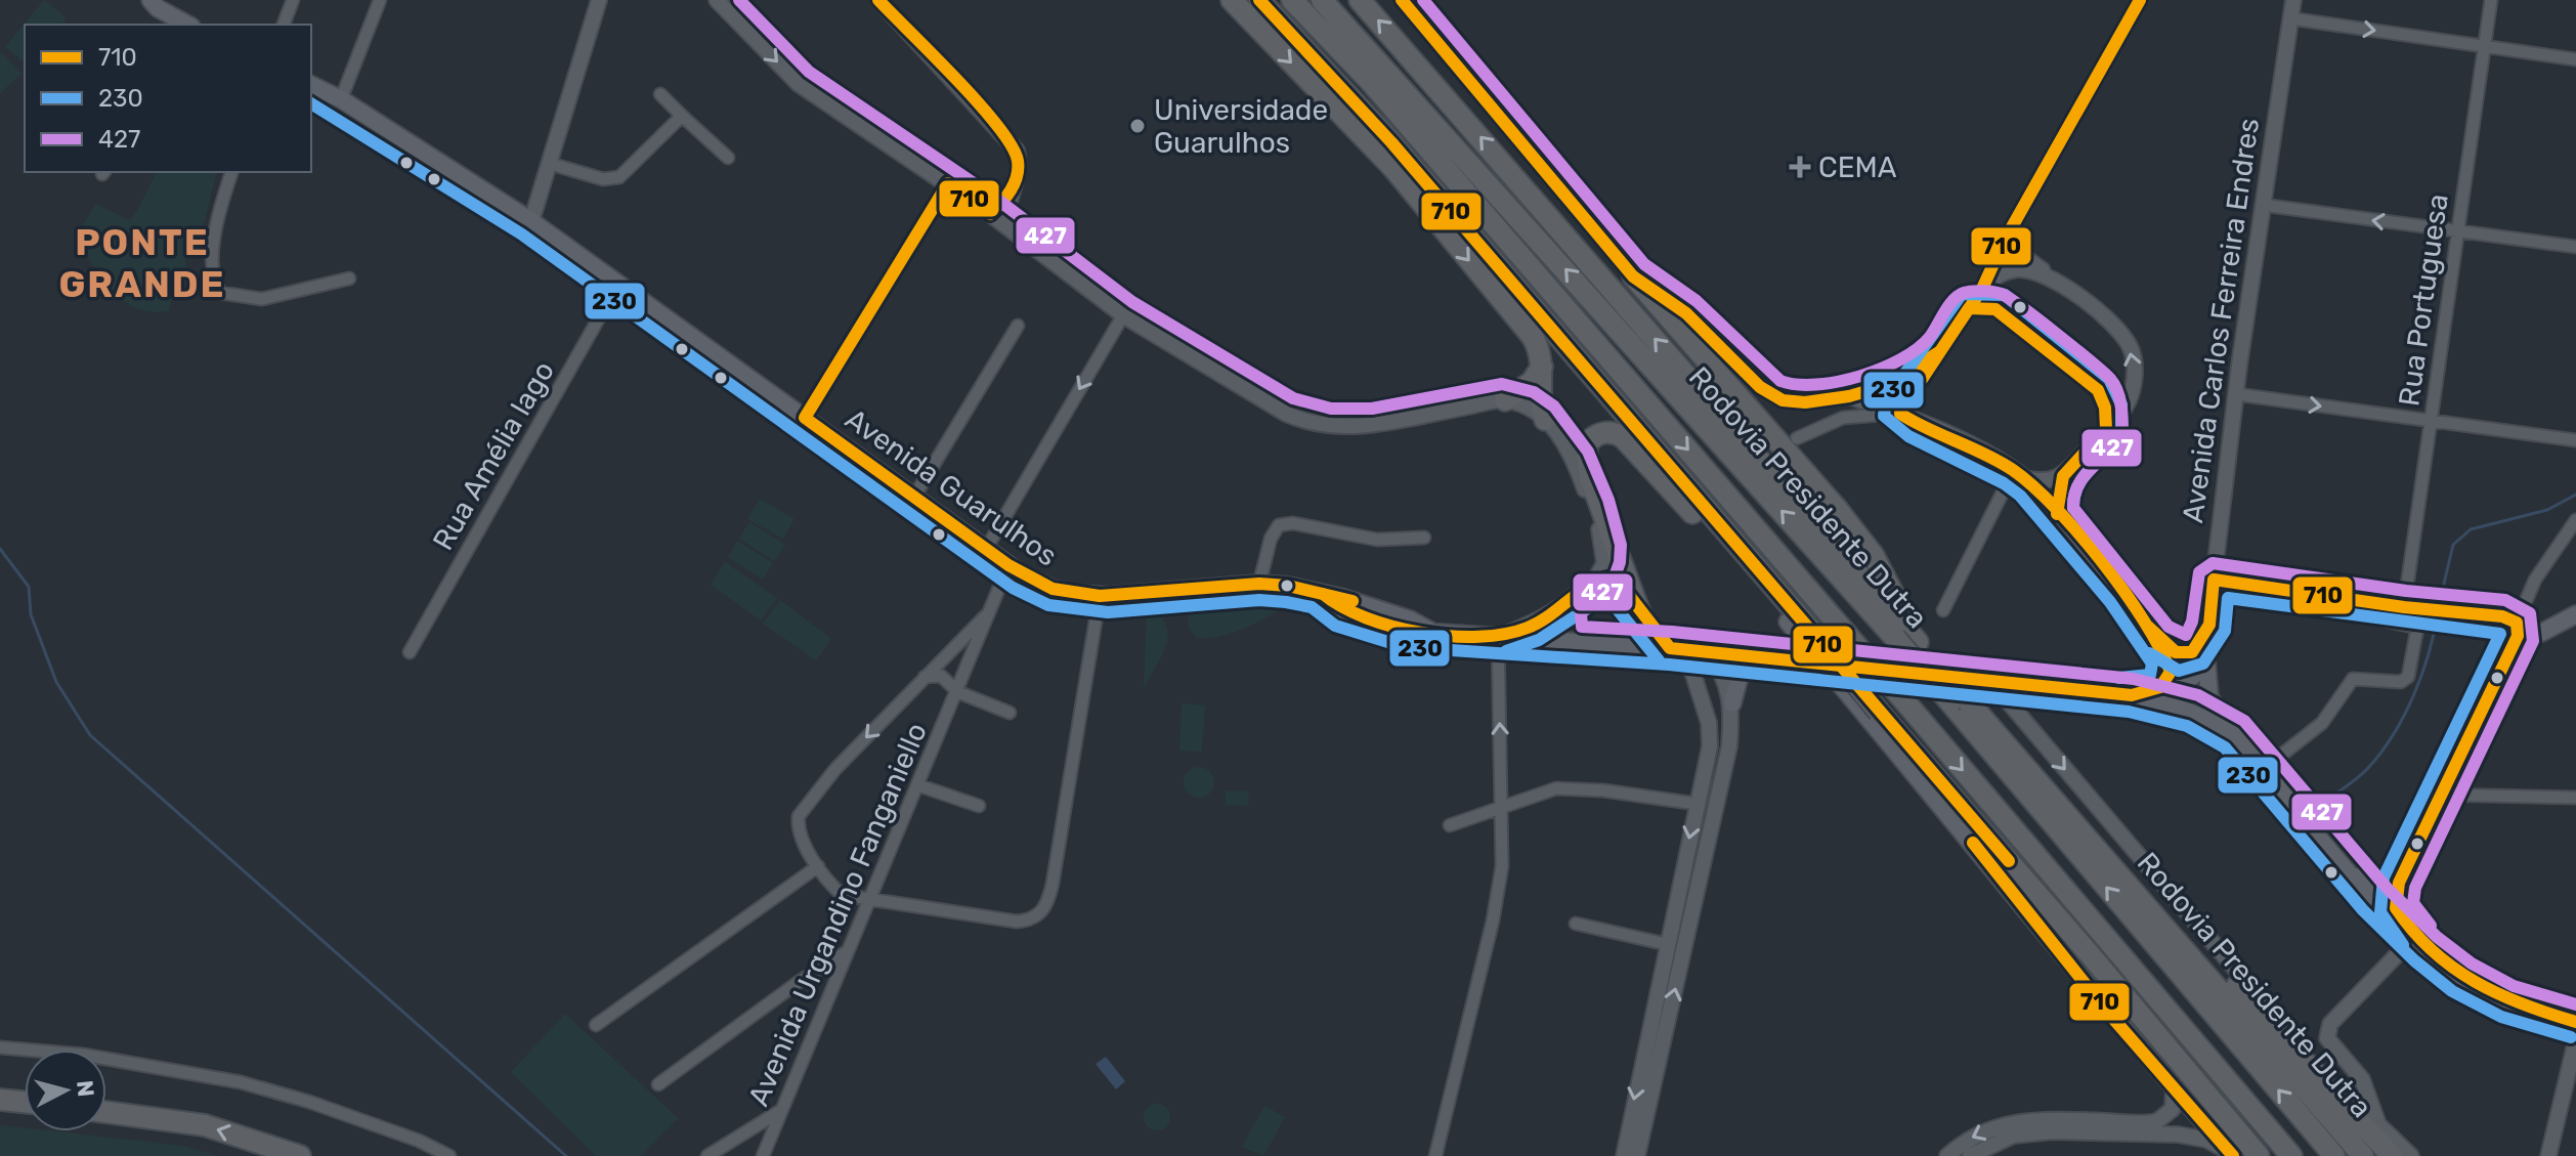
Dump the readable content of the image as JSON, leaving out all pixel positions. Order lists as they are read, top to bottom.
{
  "streets": {
    "highway": ["Rodovia Presidente Dutra"],
    "main road": ["Avenida Carlos Ferreira Endres", "Avenida Guarulhos"],
    "street": ["Rua Portuguesa", "Rua Amélia lago", "Avenida Urgandino Fanganiello"]
  },
  "crossings": [
    ["Rua Amélia lago", "Avenida Guarulhos"],
    ["Avenida Guarulhos", "Avenida Urgandino Fanganiello"]
  ],
  "districts": ["PONTE GRANDE"],
  "places": {
    "other": ["Universidade Guarulhos"],
    "health": ["CEMA"]
  },
  "lines": ["transit line 710", "transit line 427", "transit line 230"],
  "legend": ["710", "230", "427"],
  "north": "right"
}
